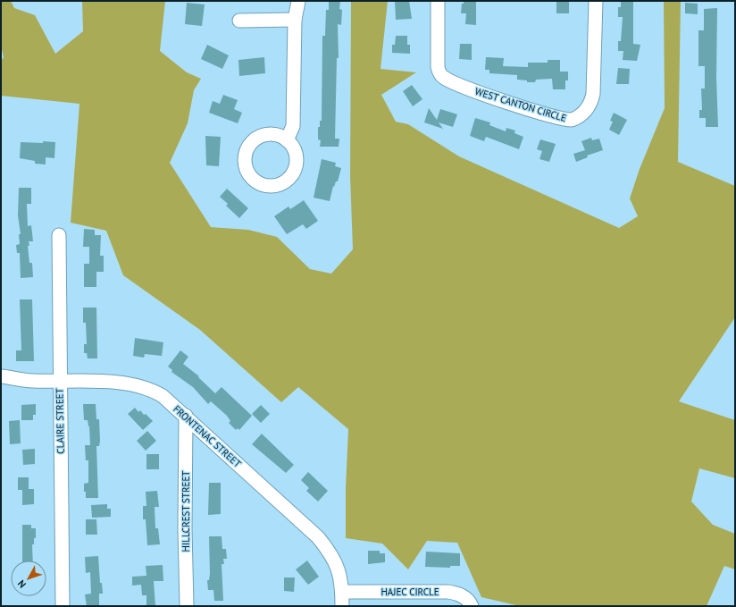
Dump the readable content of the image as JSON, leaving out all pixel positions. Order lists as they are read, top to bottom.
{
  "streets": {
    "street": [
      "WEST CANTON CIRCLE",
      "CLAIRE STREET",
      "FRONTENAC STREET",
      "HILLCREST STREET",
      "HAJEC CIRCLE"
    ]
  },
  "crossings": [
    ["CLAIRE STREET", "FRONTENAC STREET"],
    ["FRONTENAC STREET", "HILLCREST STREET"],
    ["FRONTENAC STREET", "HAJEC CIRCLE"]
  ],
  "north": "bottom left"
}
